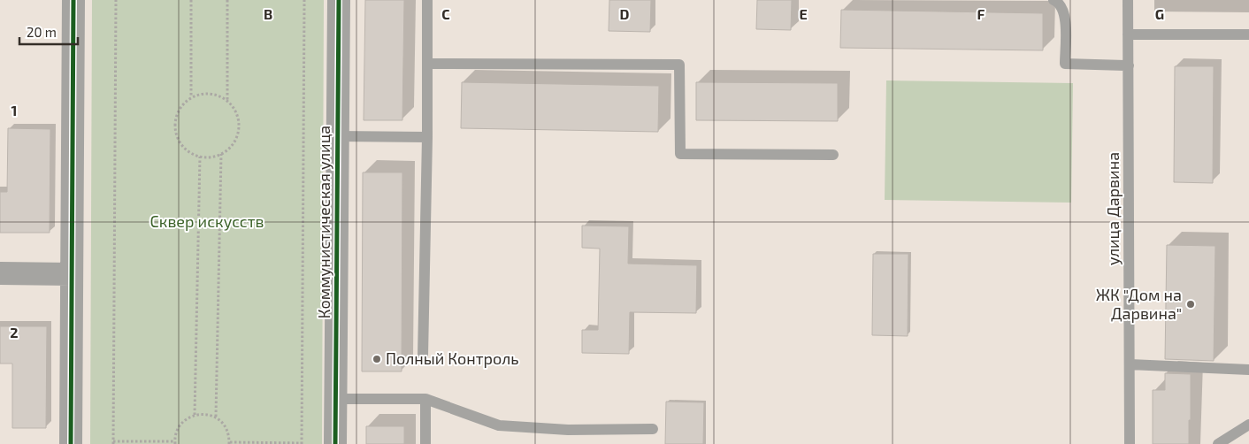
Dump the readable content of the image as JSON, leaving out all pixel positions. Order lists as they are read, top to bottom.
{
  "streets": {
    "street": ["Коммунистическая улица"],
    "lane": ["улица Дарвина"]
  },
  "parks": ["Сквер искусств"],
  "places": ["ЖК \"Дом на Дарвина\"", "Полный Контроль"],
  "scale_bar": "20 m",
  "grid": {
    "columns": [
      "B",
      "C",
      "D",
      "E",
      "F",
      "G"
    ],
    "rows": ["1", "2"]
  }
}
